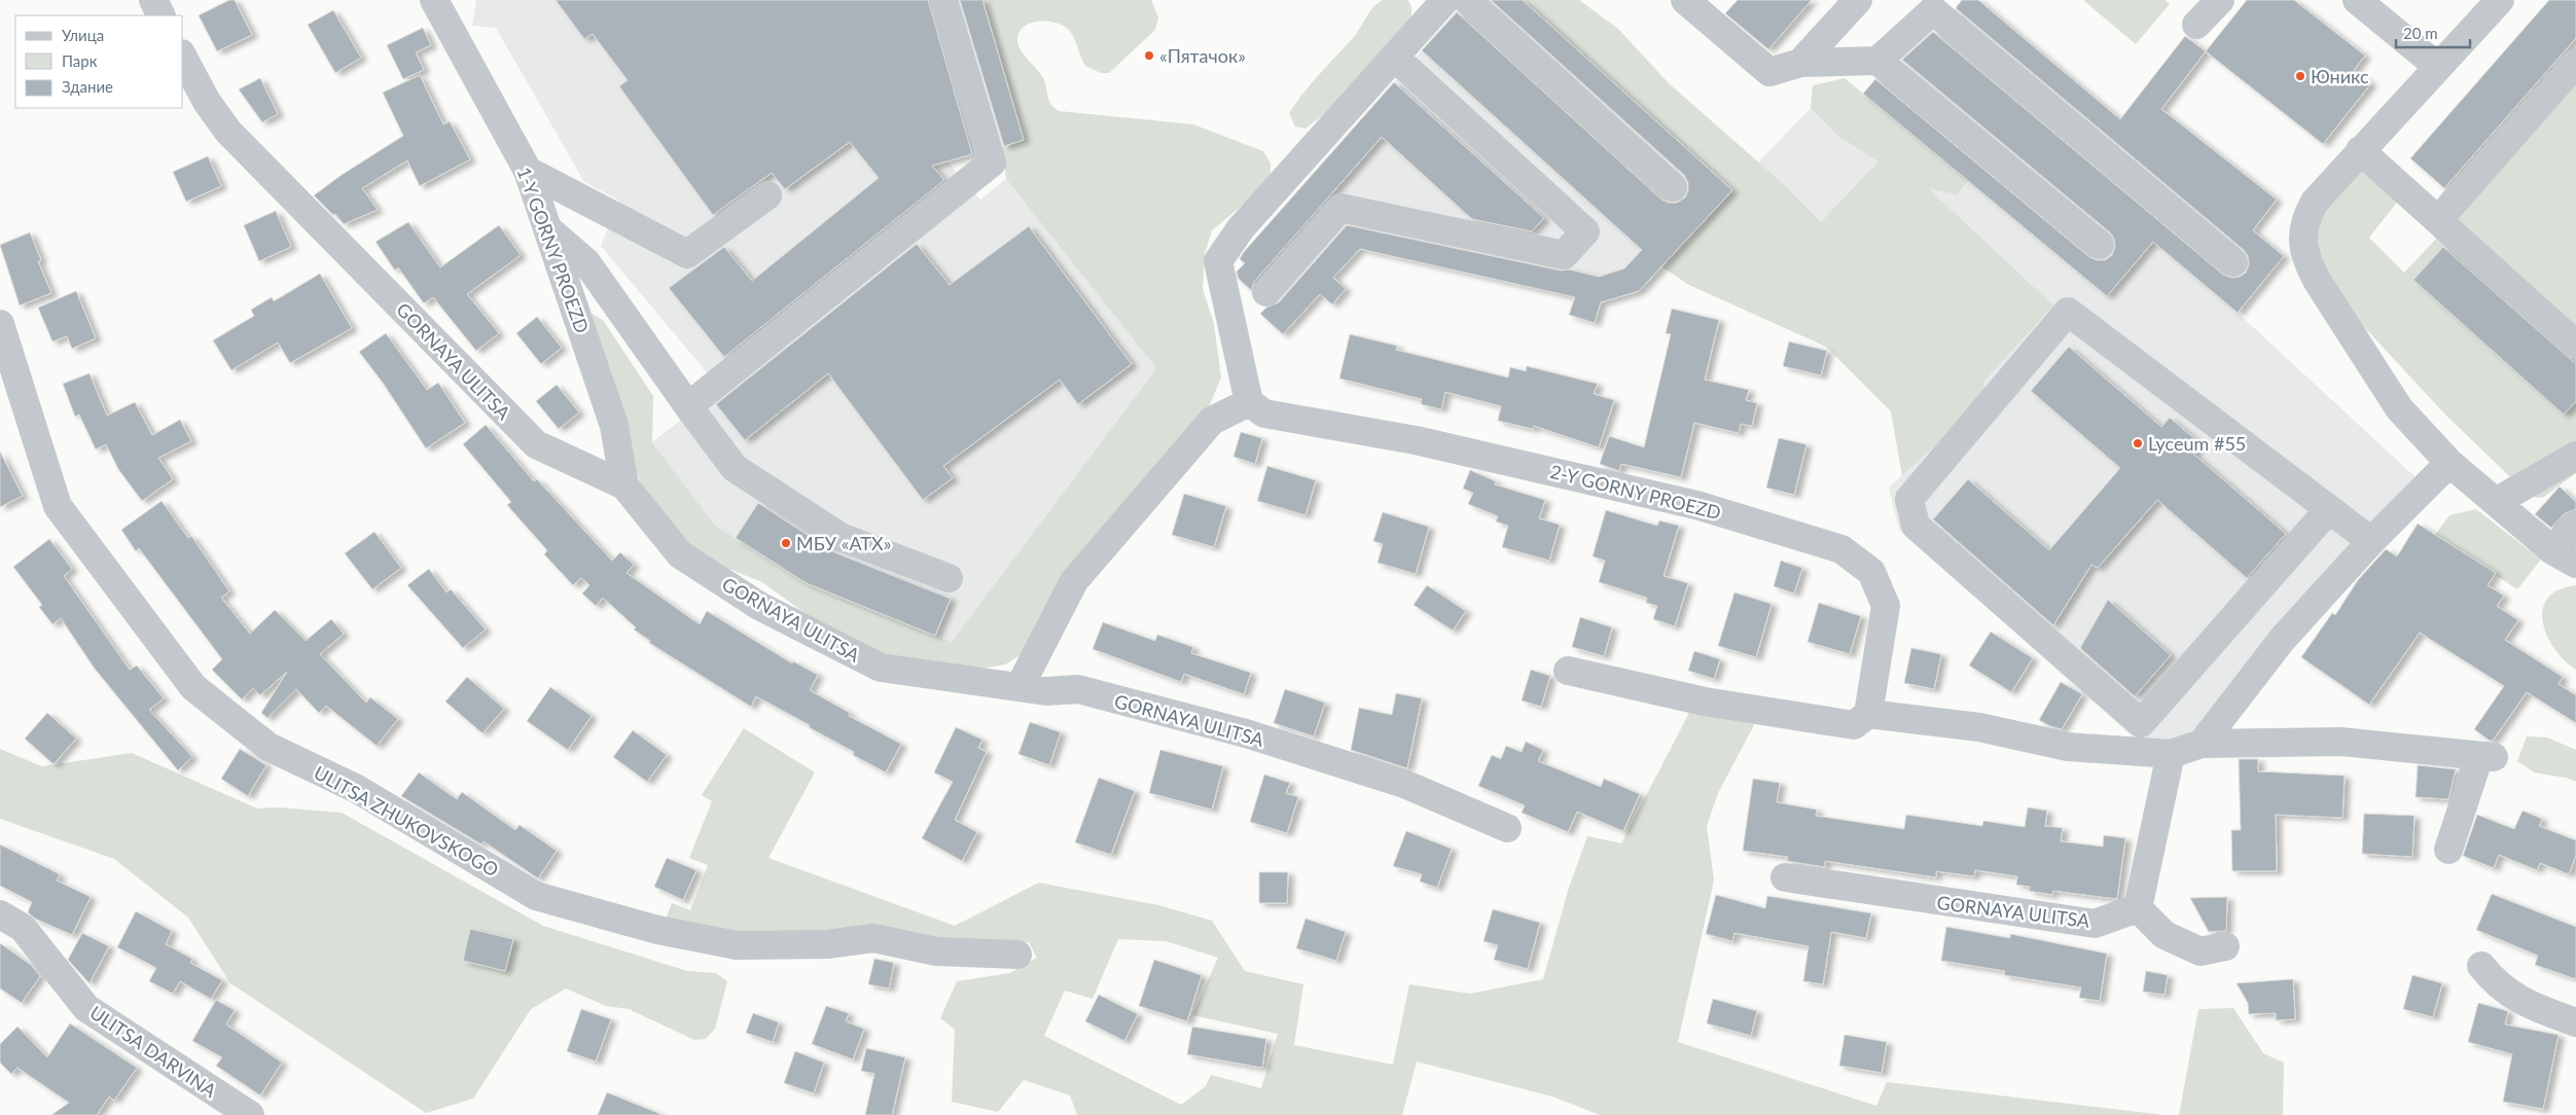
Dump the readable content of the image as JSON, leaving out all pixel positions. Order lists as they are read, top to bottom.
{
  "streets": {
    "street": [
      "1-Y GORNY PROEZD",
      "GORNAYA ULITSA",
      "2-Y GORNY PROEZD",
      "ULITSA ZHUKOVSKOGO",
      "ULITSA DARVINA"
    ]
  },
  "crossings": [
    ["1-Y GORNY PROEZD", "GORNAYA ULITSA"]
  ],
  "places": [
    "«Пятачок»",
    "Юникс",
    "Lyceum #55",
    "МБУ «АТХ»"
  ],
  "legend": ["Улица", "Парк", "Здание"],
  "scale_bar": "20 m"
}
